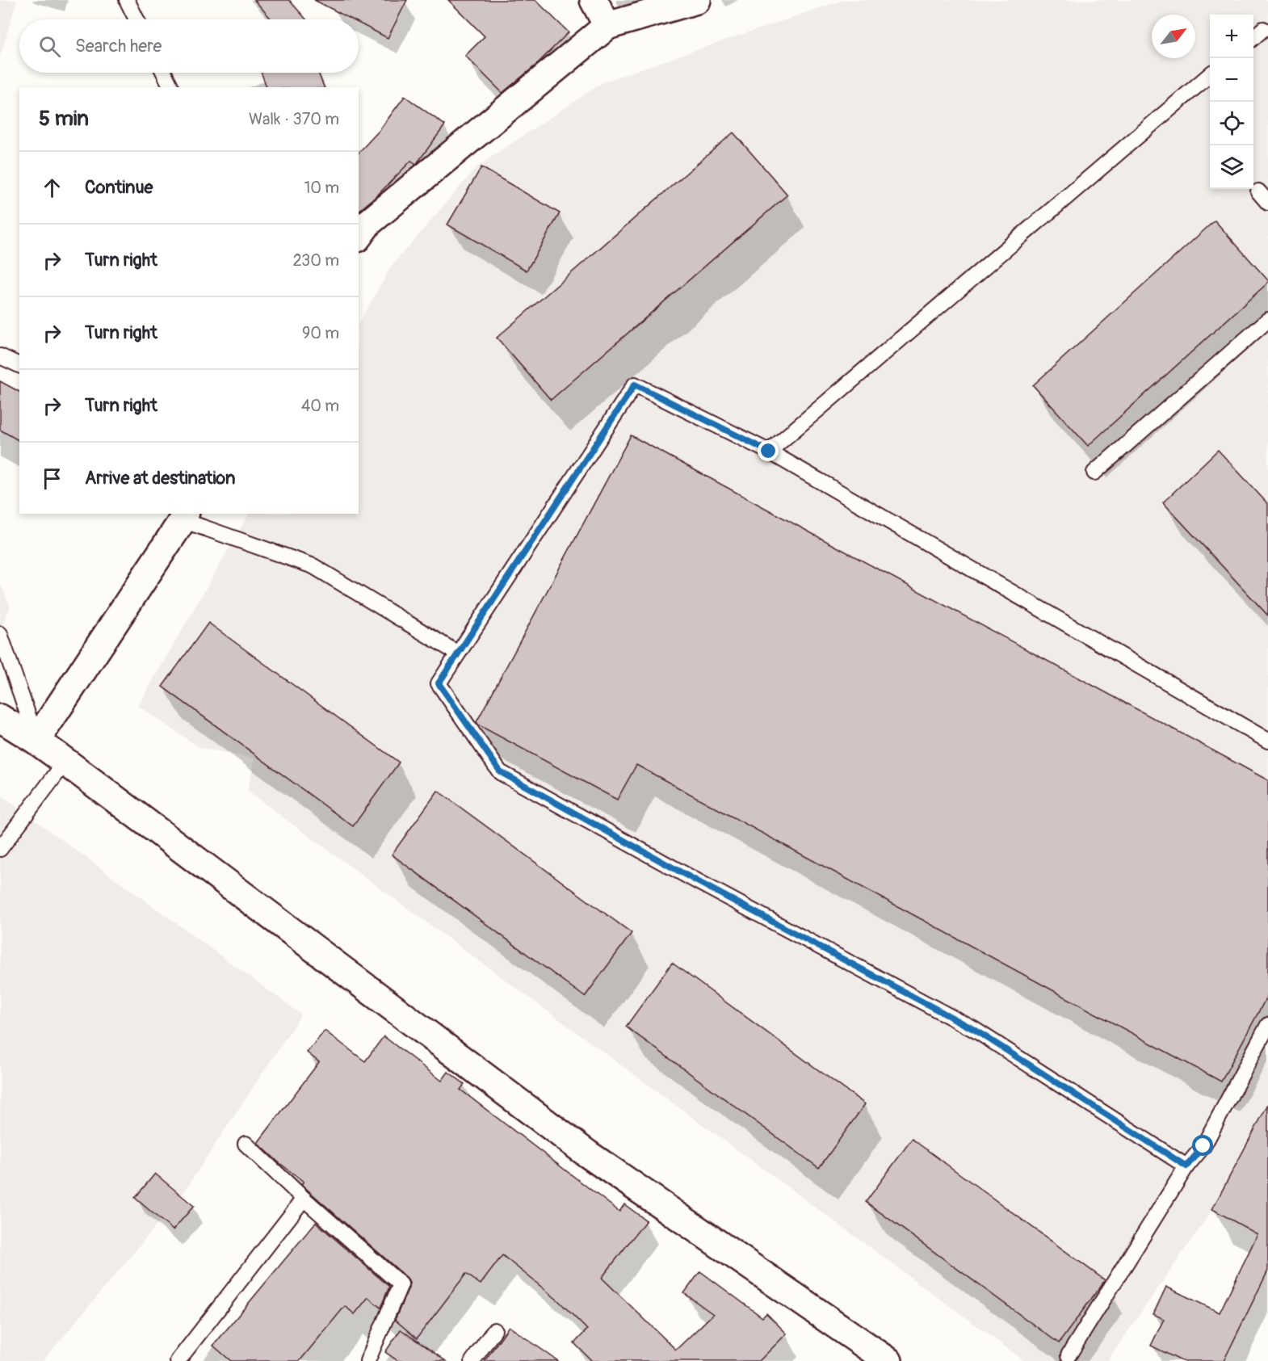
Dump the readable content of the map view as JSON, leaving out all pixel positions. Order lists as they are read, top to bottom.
{
  "north": "top right",
  "page": {
    "map_buttons": ["+", "−"],
    "search": "Search here",
    "heading": ["5 min", "Walk · 370 m"],
    "list": [
      ["Continue", "10 m"],
      ["Turn right", "230 m"],
      ["Turn right", "90 m"],
      ["Turn right", "40 m"],
      "Arrive at destination"
    ]
  }
}
